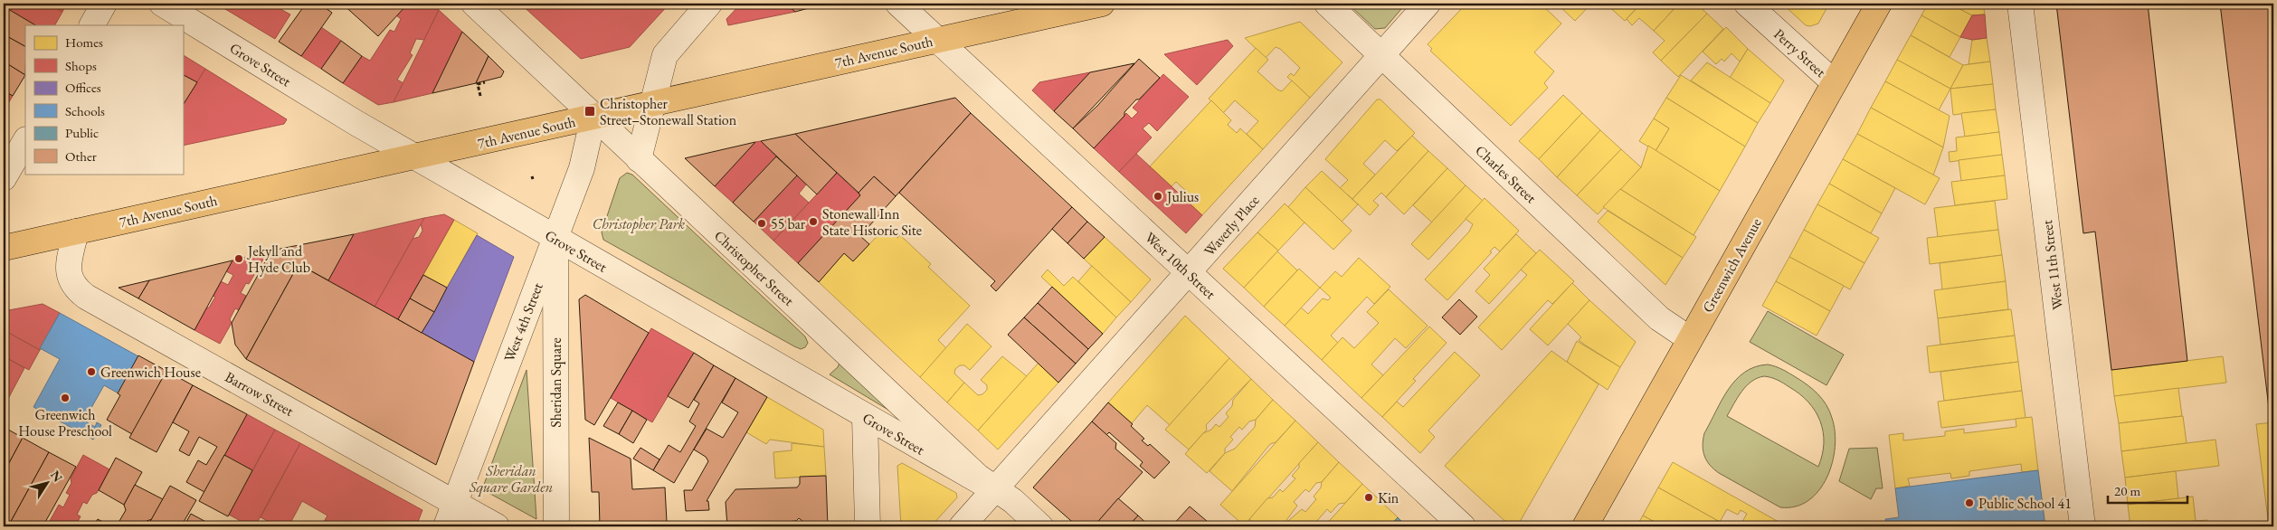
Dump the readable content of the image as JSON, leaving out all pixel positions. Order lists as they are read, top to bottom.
{
  "streets": {
    "main road": ["7th Avenue South", "Greenwich Avenue"],
    "street": [
      "Perry Street",
      "Grove Street",
      "Charles Street",
      "Waverly Place",
      "West 10th Street",
      "West 11th Street",
      "Christopher Street",
      "West 4th Street",
      "Sheridan Square",
      "Barrow Street"
    ]
  },
  "crossings": [
    ["7th Avenue South", "Grove Street"],
    ["7th Avenue South", "West 10th Street"],
    ["7th Avenue South", "Christopher Street"],
    ["7th Avenue South", "West 4th Street"],
    ["7th Avenue South", "Barrow Street"],
    ["Perry Street", "Greenwich Avenue"],
    ["Grove Street", "Waverly Place"],
    ["Grove Street", "Christopher Street"],
    ["Grove Street", "West 4th Street"],
    ["Grove Street", "Sheridan Square"],
    ["Charles Street", "Waverly Place"],
    ["Charles Street", "Greenwich Avenue"],
    ["Waverly Place", "West 10th Street"],
    ["Waverly Place", "Christopher Street"],
    ["Christopher Street", "West 4th Street"],
    ["West 4th Street", "Sheridan Square"],
    ["West 4th Street", "Barrow Street"]
  ],
  "parks": ["Christopher Park", "Sheridan Square Garden"],
  "places": {
    "transit": ["Christopher Street–Stonewall Station"],
    "other": [
      "Julius",
      "Stonewall Inn State Historic Site",
      "55 bar",
      "Jekyll and Hyde Club",
      "Greenwich House",
      "Greenwich House Preschool",
      "Kin",
      "Public School 41"
    ]
  },
  "legend": [
    "Homes",
    "Shops",
    "Offices",
    "Schools",
    "Public",
    "Other"
  ],
  "scale_bar": "20 m",
  "north": "top right"
}
